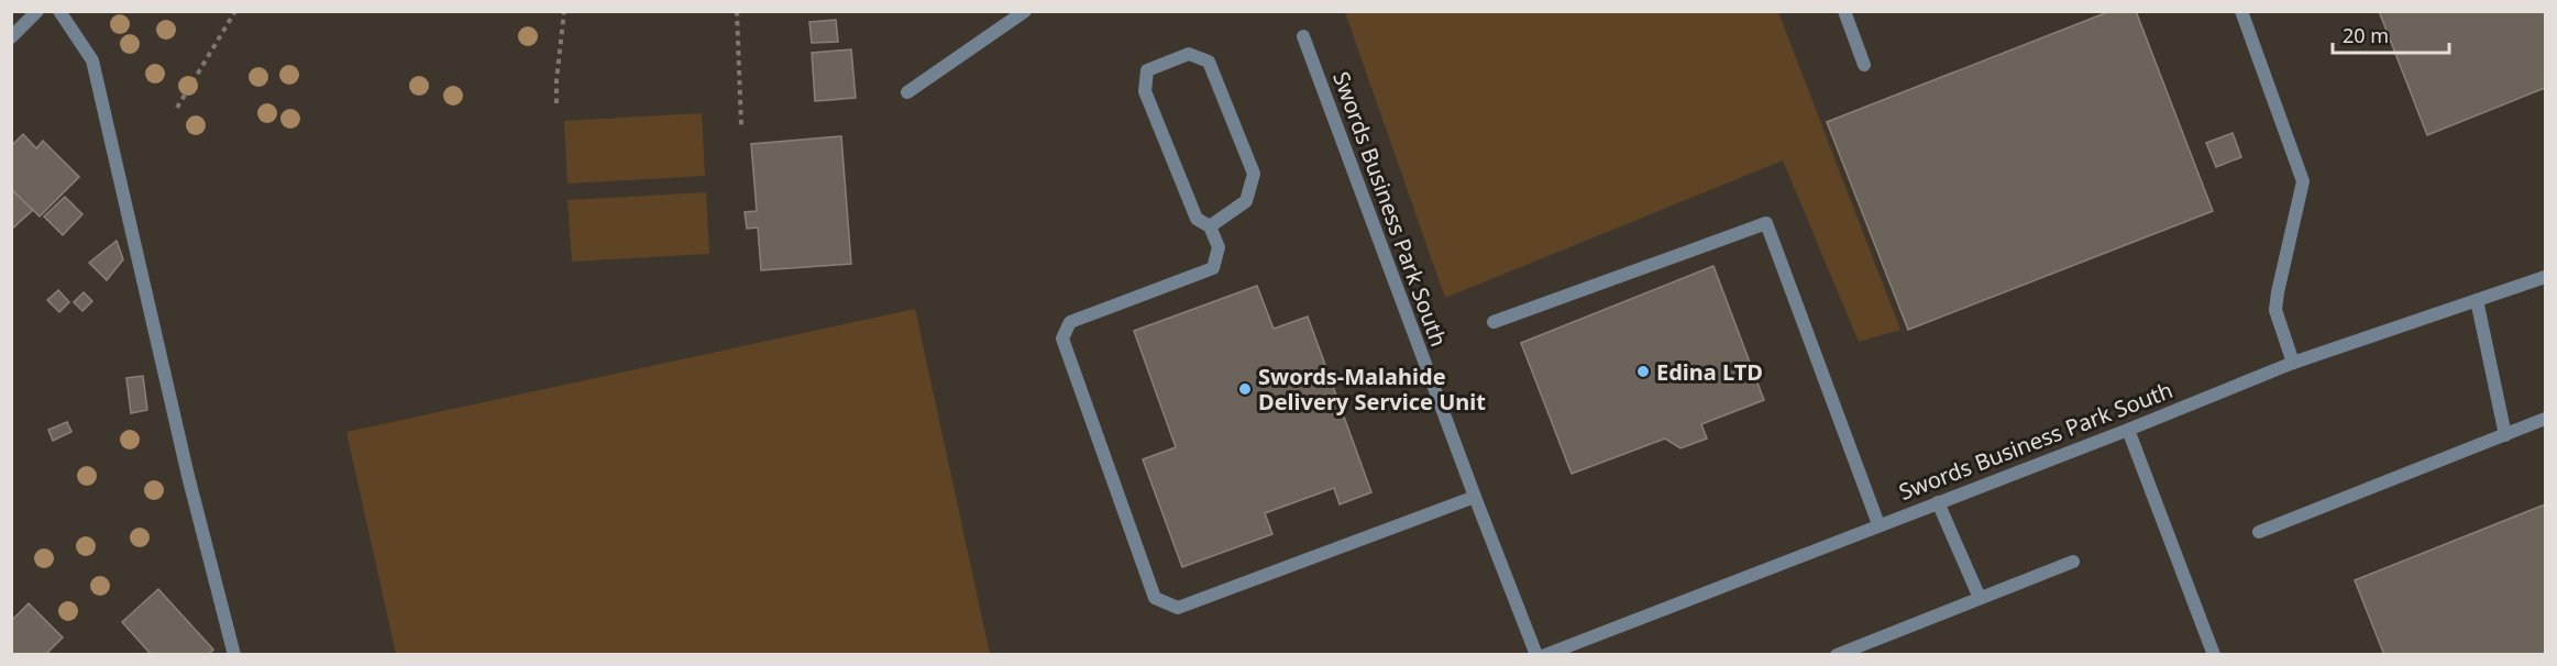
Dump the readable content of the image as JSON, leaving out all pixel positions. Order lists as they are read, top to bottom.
{
  "streets": {
    "street": ["Swords Business Park South"]
  },
  "places": ["Edina LTD", "Swords-Malahide Delivery Service Unit"],
  "scale_bar": "20 m"
}
